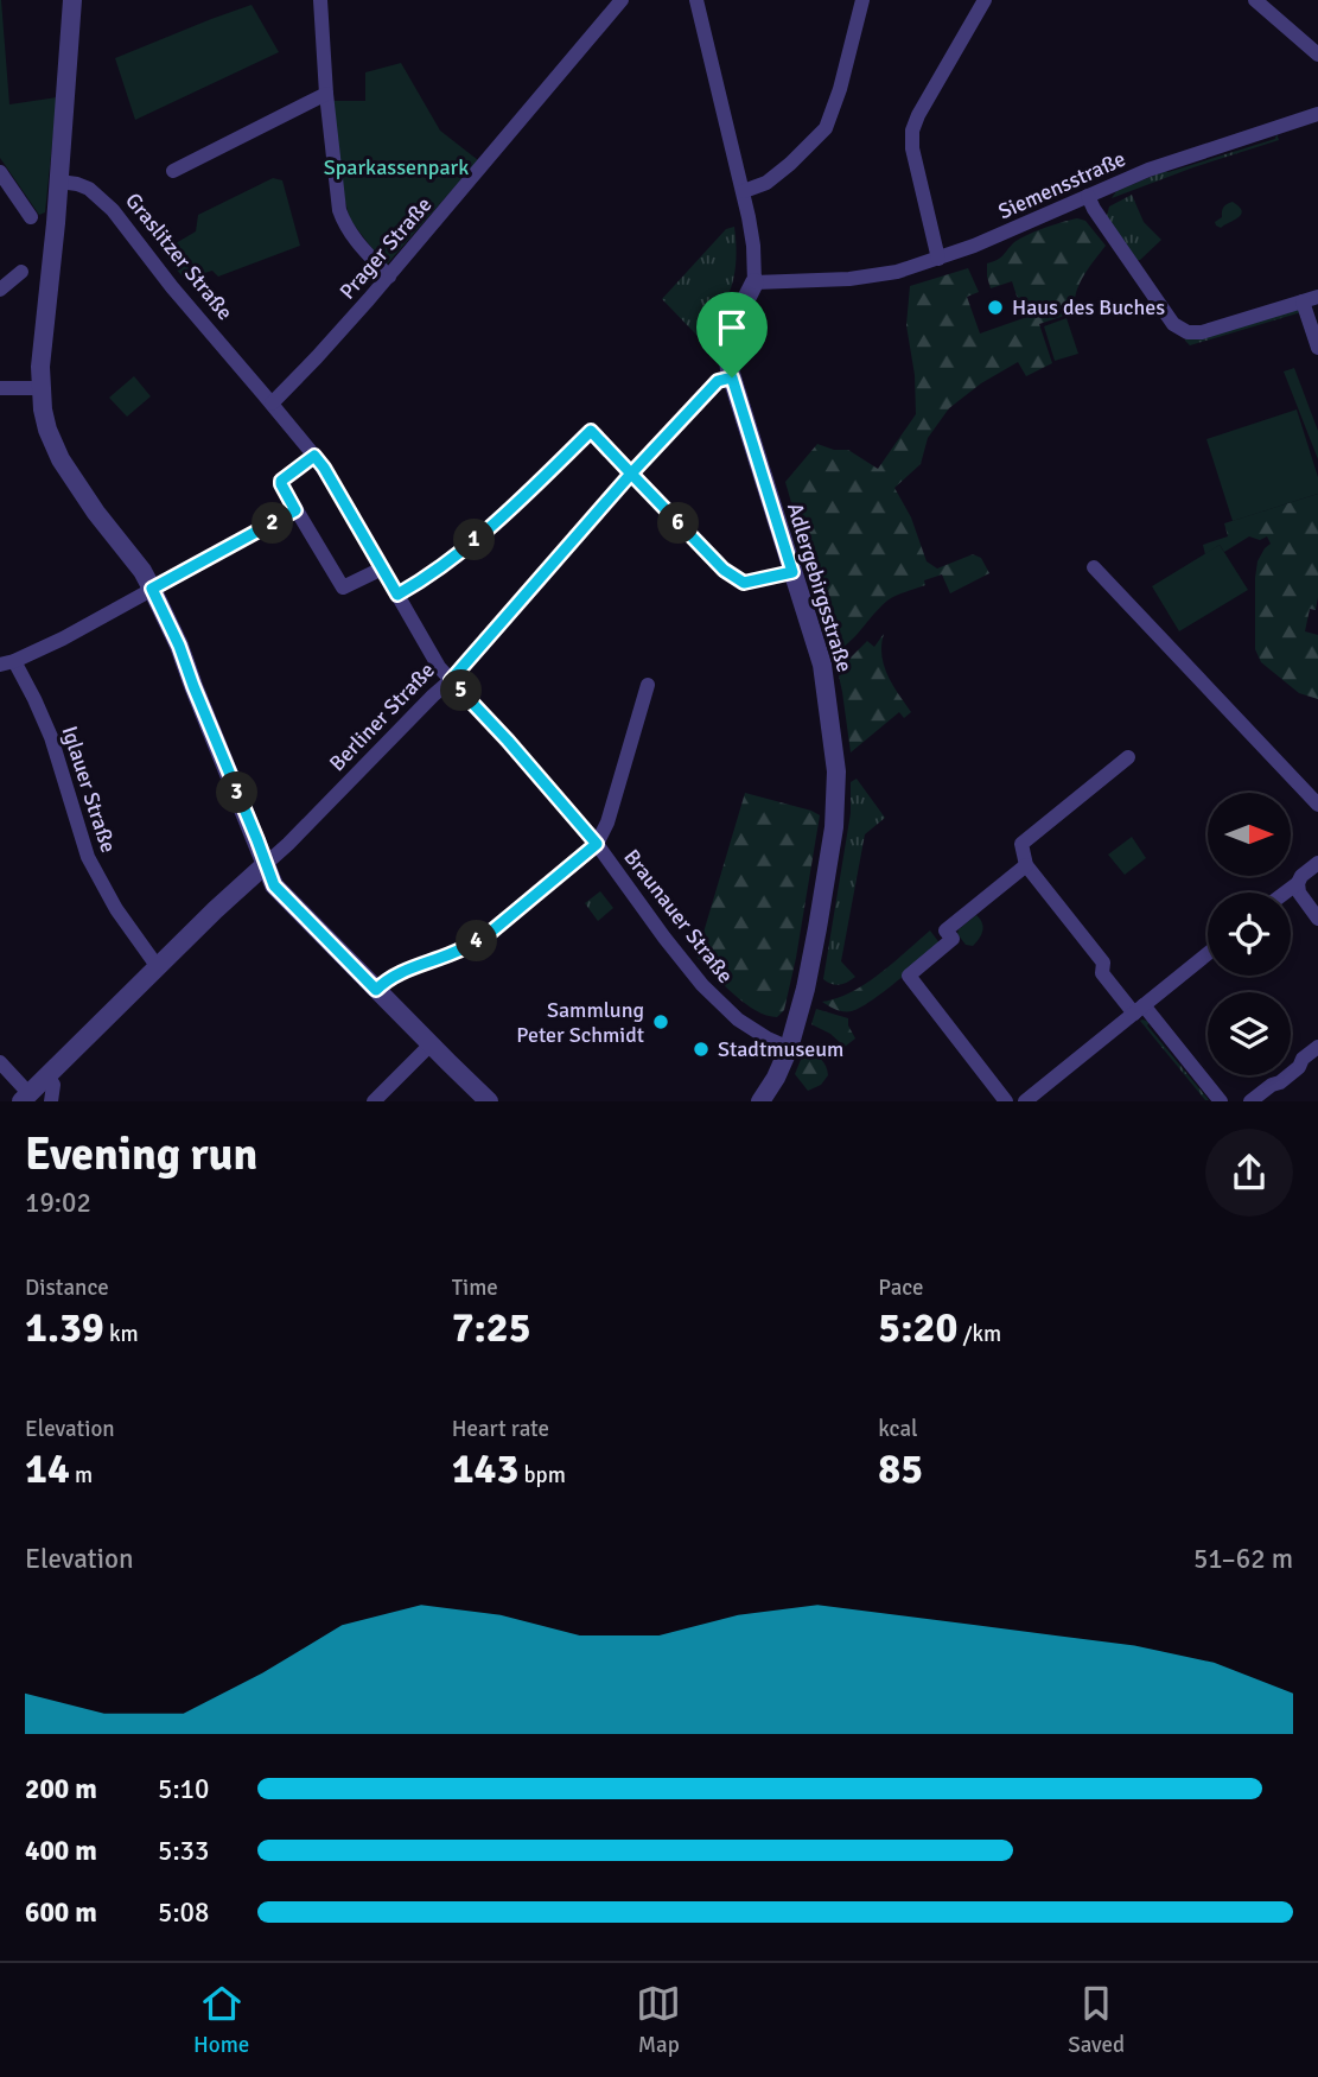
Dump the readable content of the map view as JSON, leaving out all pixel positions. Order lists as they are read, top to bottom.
{
  "streets": {
    "street": [
      "Siemensstraße",
      "Prager Straße",
      "Graslitzer Straße",
      "Adlergebirgsstraße",
      "Berliner Straße",
      "Iglauer Straße",
      "Braunauer Straße"
    ]
  },
  "crossings": [
    ["Siemensstraße", "Adlergebirgsstraße"],
    ["Prager Straße", "Graslitzer Straße"],
    ["Graslitzer Straße", "Braunauer Straße"],
    ["Adlergebirgsstraße", "Berliner Straße"],
    ["Adlergebirgsstraße", "Braunauer Straße"],
    ["Berliner Straße", "Iglauer Straße"],
    ["Berliner Straße", "Braunauer Straße"]
  ],
  "parks": ["Sparkassenpark"],
  "places": ["Haus des Buches", "Sammlung Peter Schmidt", "Stadtmuseum"],
  "north": "right",
  "page": {
    "pins": [
      "2",
      "6",
      "1",
      "5",
      "3",
      "4"
    ],
    "heading": ["Evening run", "19:02"],
    "stats": [
      ["Distance", "1.39 km"],
      ["Time", "7:25"],
      ["Pace", "5:20 /km"],
      ["Elevation", "14 m"],
      ["Heart rate", "143 bpm"],
      ["kcal", "85"]
    ],
    "chart": ["Elevation", "51–62 m"],
    "list": [
      {
        "name": "200 m",
        "note": "5:10"
      },
      {
        "name": "400 m",
        "note": "5:33"
      },
      {
        "name": "600 m",
        "note": "5:08"
      }
    ],
    "tabs": ["Home", "Map", "Saved"]
  }
}
